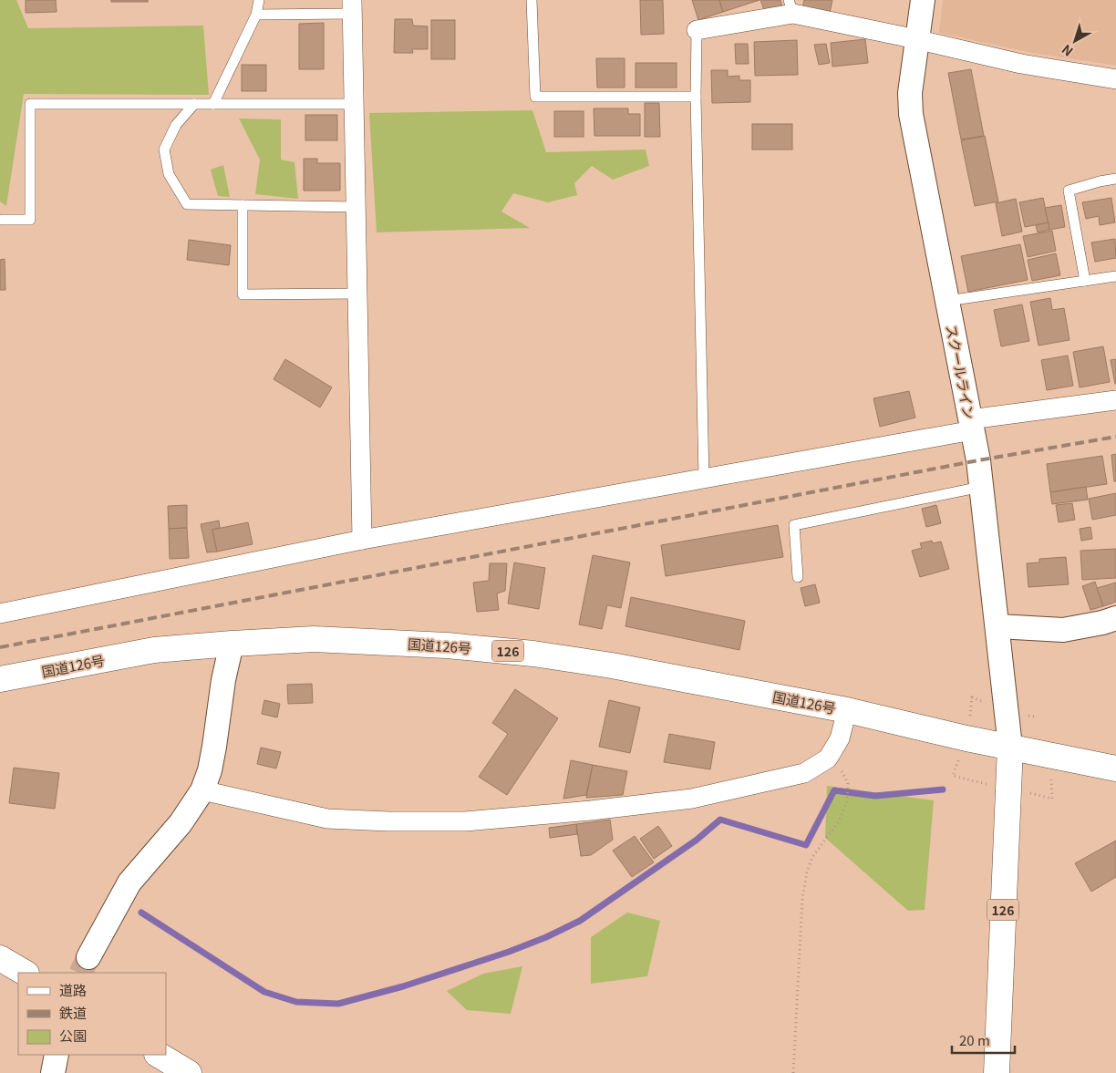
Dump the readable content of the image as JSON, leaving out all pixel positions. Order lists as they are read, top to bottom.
{
  "streets": {
    "highway": ["国道126号", "126"],
    "street": ["スクールライン"]
  },
  "crossings": [
    ["スクールライン", "国道126号"],
    ["スクールライン", "126"],
    ["国道126号", "126"]
  ],
  "legend": ["道路", "鉄道", "公園"],
  "scale_bar": "20 m",
  "north": "bottom left"
}
